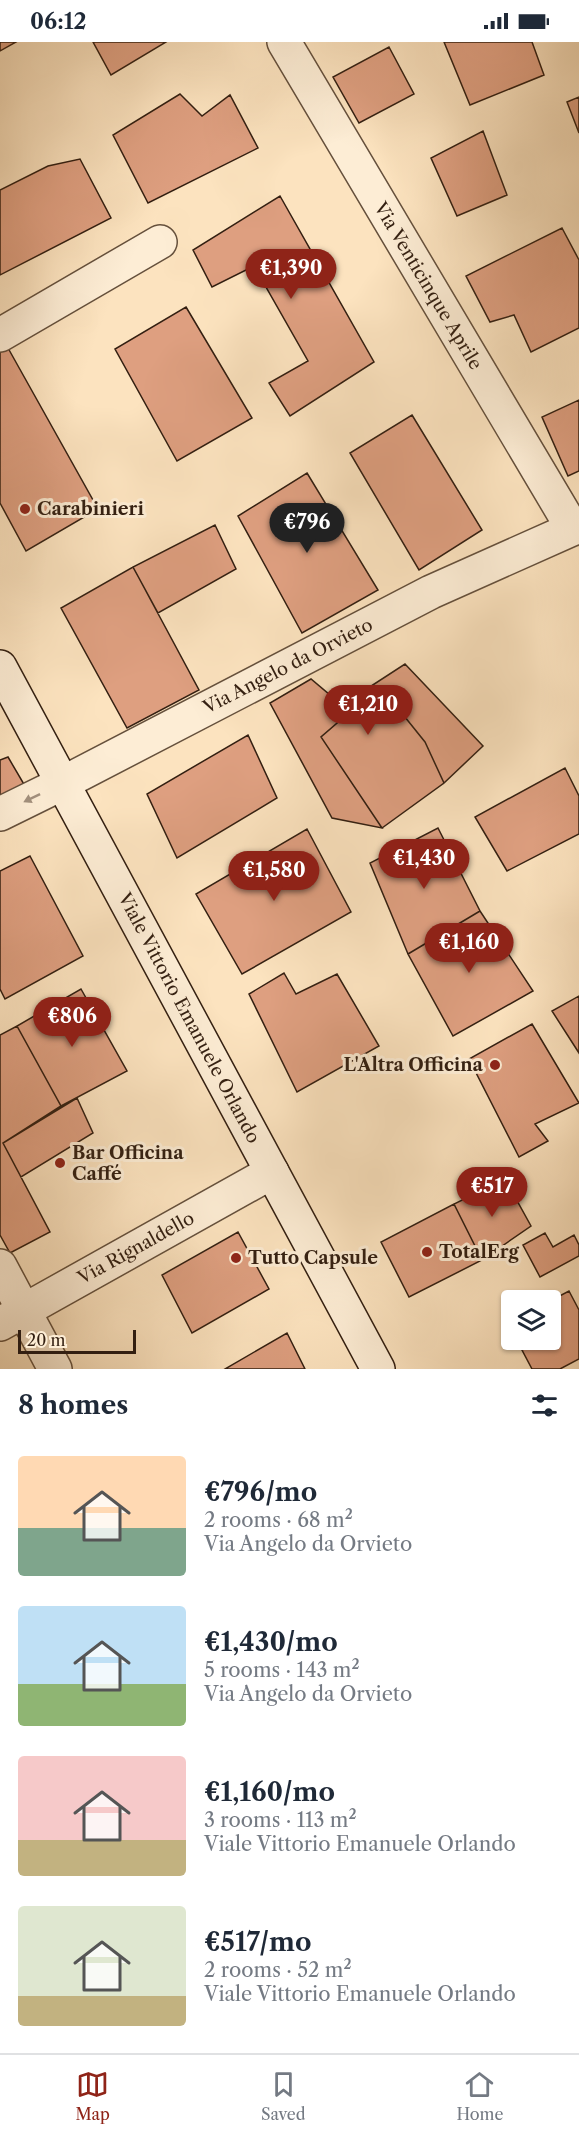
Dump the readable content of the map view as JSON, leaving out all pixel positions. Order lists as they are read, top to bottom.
{
  "streets": {
    "street": [
      "Via Venticinque Aprile",
      "Via Angelo da Orvieto",
      "Viale Vittorio Emanuele Orlando",
      "Via Rignaldello"
    ]
  },
  "crossings": [
    ["Via Venticinque Aprile", "Via Angelo da Orvieto"],
    ["Via Angelo da Orvieto", "Viale Vittorio Emanuele Orlando"],
    ["Viale Vittorio Emanuele Orlando", "Via Rignaldello"]
  ],
  "places": [
    "Carabinieri",
    "L'Altra Officina",
    "Bar Officina Caffé",
    "TotalErg",
    "Tutto Capsule"
  ],
  "scale_bar": "20 m",
  "page": {
    "status": "06:12",
    "price": [
      "€1,390",
      "€796",
      "€1,210",
      "€1,430",
      "€1,580",
      "€1,160",
      "€806",
      "€517"
    ],
    "scale": "20 m",
    "heading": "8 homes",
    "list": [
      {
        "name": "€796/mo",
        "note": "2 rooms · 68 m² · Via Angelo da Orvieto"
      },
      {
        "name": "€1,430/mo",
        "note": "5 rooms · 143 m² · Via Angelo da Orvieto"
      },
      {
        "name": "€1,160/mo",
        "note": "3 rooms · 113 m² · Viale Vittorio Emanuele Orlando"
      },
      {
        "name": "€517/mo",
        "note": "2 rooms · 52 m² · Viale Vittorio Emanuele Orlando"
      }
    ],
    "tabs": ["Map", "Saved", "Home"]
  }
}
